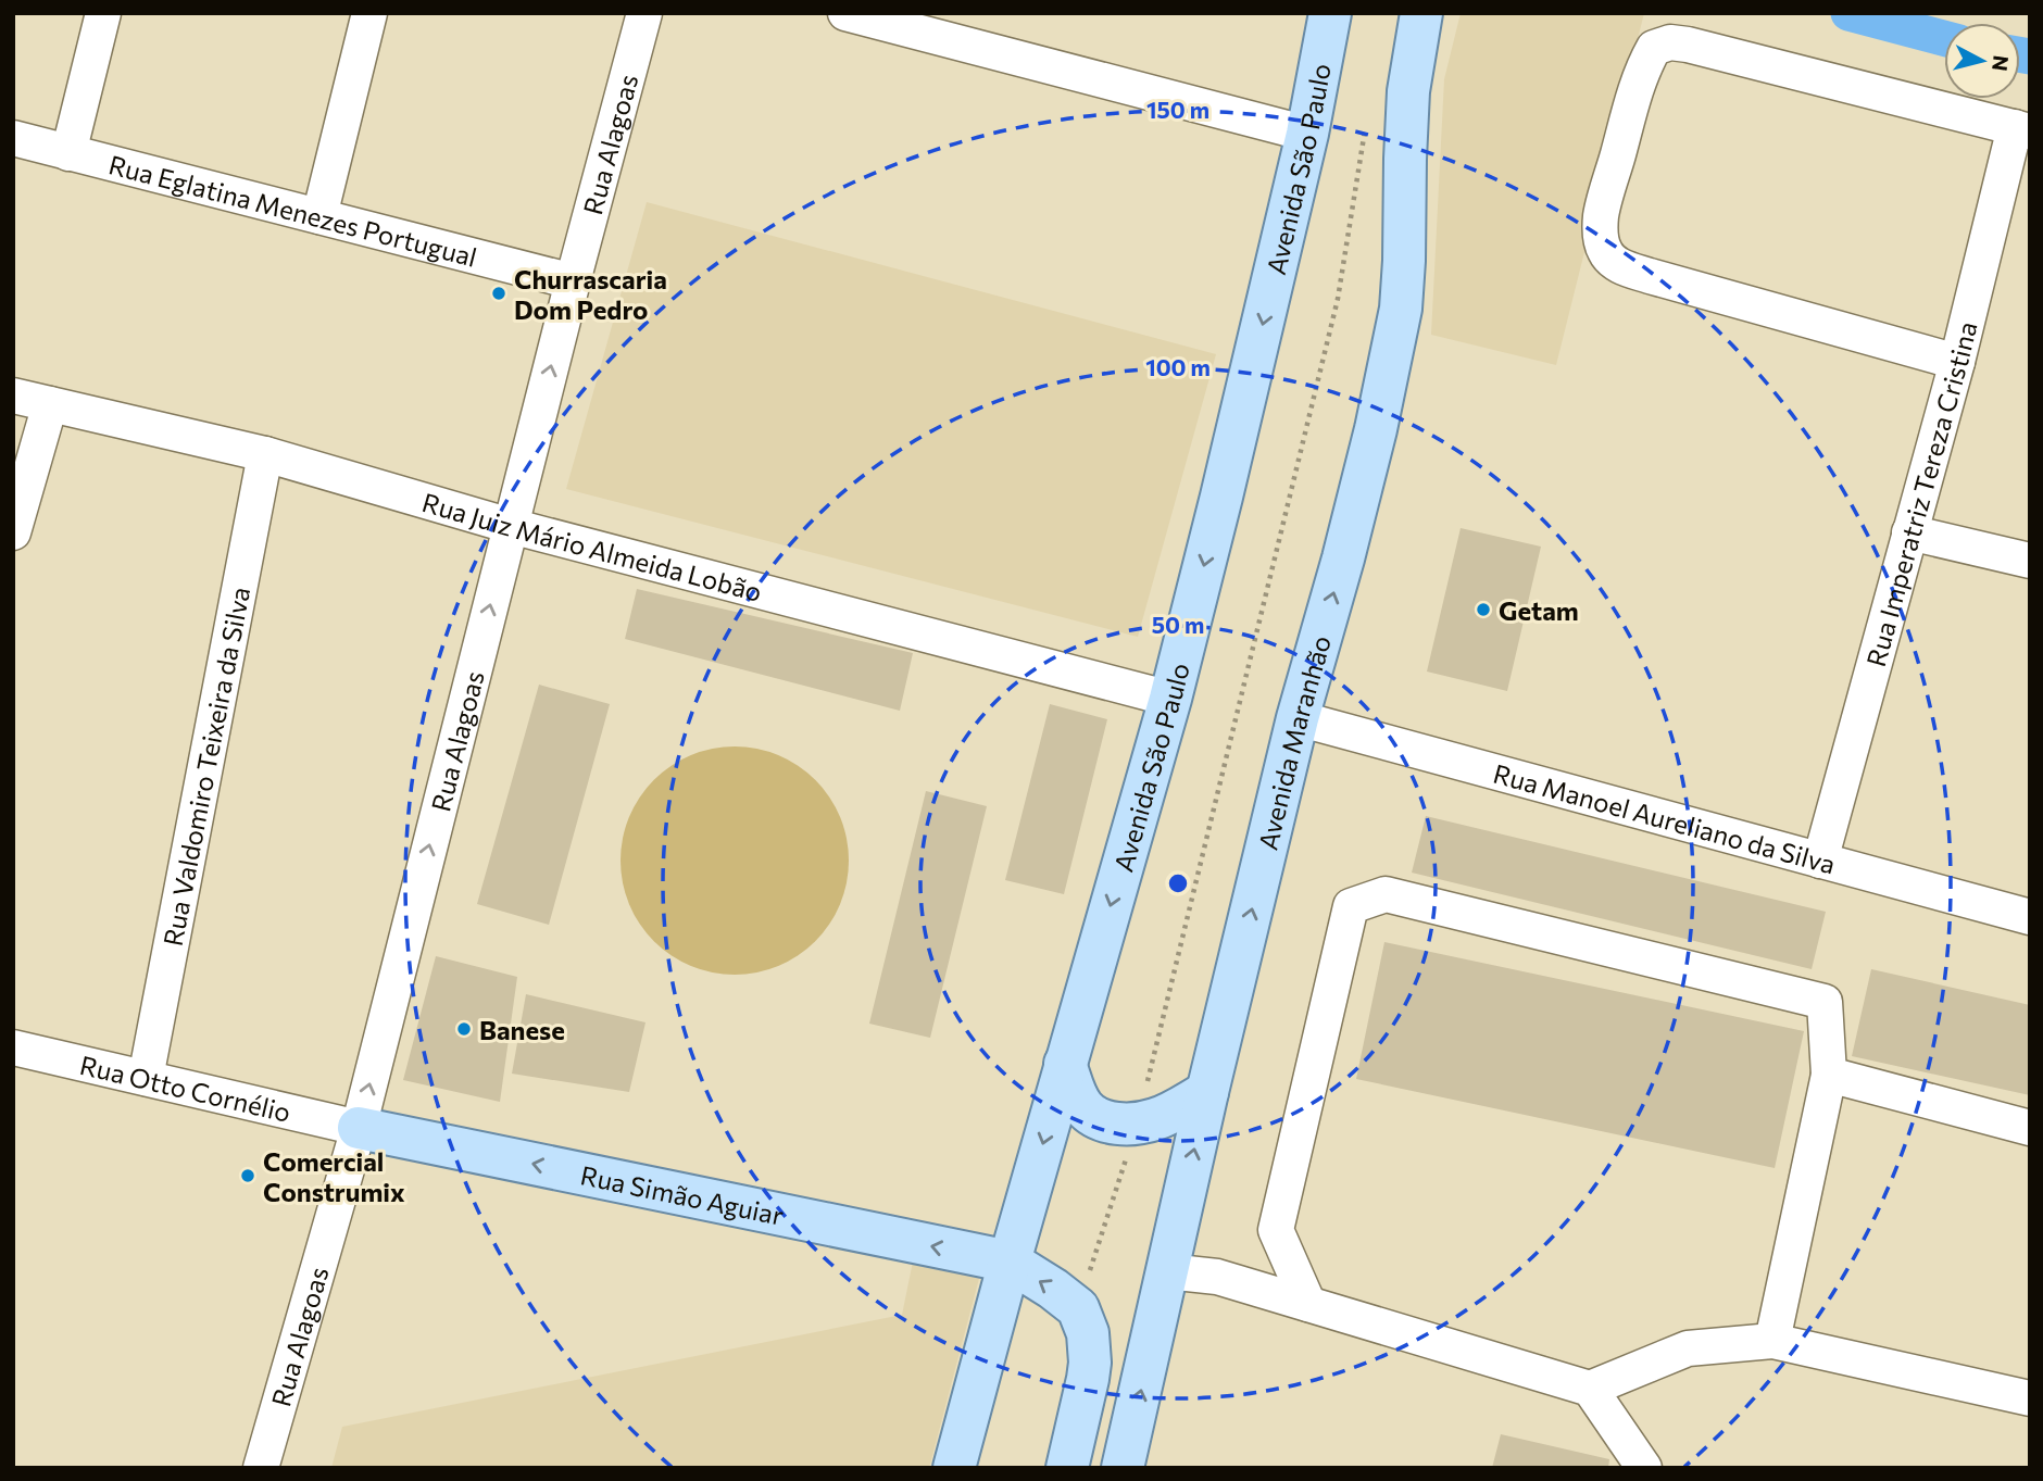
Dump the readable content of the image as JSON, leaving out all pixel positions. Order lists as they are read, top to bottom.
{
  "streets": {
    "main road": ["Avenida São Paulo", "Avenida Maranhão", "Rua Simão Aguiar"],
    "street": [
      "Rua Alagoas",
      "Rua Eglatina Menezes Portugual",
      "Rua Imperatriz Tereza Cristina",
      "Rua Juiz Mário Almeida Lobão",
      "Rua Valdomiro Teixeira da Silva",
      "Rua Manoel Aureliano da Silva",
      "Rua Otto Cornélio"
    ]
  },
  "crossings": [
    ["Rua Alagoas", "Rua Eglatina Menezes Portugual"],
    ["Rua Alagoas", "Rua Juiz Mário Almeida Lobão"],
    ["Rua Alagoas", "Rua Otto Cornélio"],
    ["Rua Alagoas", "Rua Simão Aguiar"],
    ["Avenida São Paulo", "Rua Juiz Mário Almeida Lobão"],
    ["Avenida São Paulo", "Rua Simão Aguiar"],
    ["Rua Imperatriz Tereza Cristina", "Rua Manoel Aureliano da Silva"],
    ["Rua Juiz Mário Almeida Lobão", "Rua Valdomiro Teixeira da Silva"],
    ["Avenida Maranhão", "Rua Manoel Aureliano da Silva"],
    ["Rua Valdomiro Teixeira da Silva", "Rua Otto Cornélio"],
    ["Rua Otto Cornélio", "Rua Simão Aguiar"]
  ],
  "one_way": [
    "Rua Alagoas",
    "Avenida São Paulo",
    "Avenida Maranhão",
    "Rua Simão Aguiar"
  ],
  "places": [
    "Churrascaria Dom Pedro",
    "Getam",
    "Banese",
    "Comercial Construmix"
  ],
  "north": "right",
  "rings": ["150 m", "100 m", "50 m"]
}
